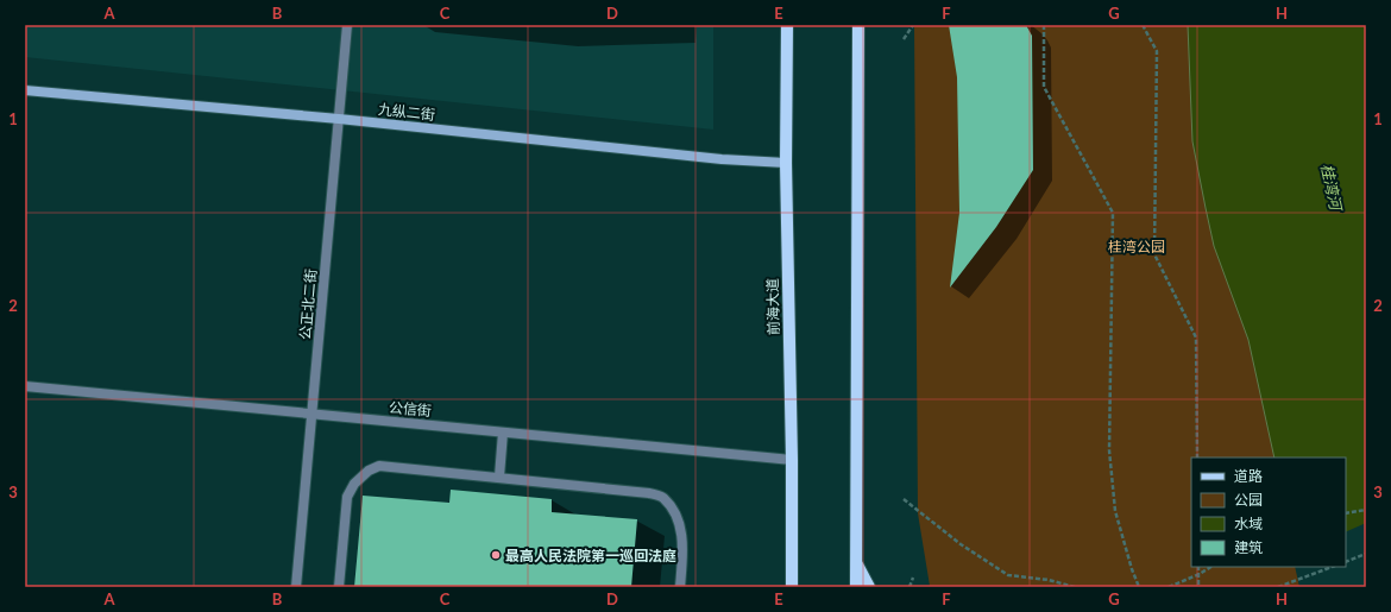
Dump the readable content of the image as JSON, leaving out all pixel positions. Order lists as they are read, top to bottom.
{
  "streets": {
    "main road": ["前海大道"],
    "street": ["九纵二街", "公正北二街", "公信街"]
  },
  "crossings": [
    ["九纵二街", "公正北二街"],
    ["九纵二街", "前海大道"],
    ["公正北二街", "公信街"],
    ["前海大道", "公信街"]
  ],
  "water": ["桂湾河"],
  "parks": ["桂湾公园"],
  "places": ["最高人民法院第一巡回法庭"],
  "legend": [
    "道路",
    "公园",
    "水域",
    "建筑"
  ],
  "grid": {
    "columns": [
      "A",
      "B",
      "C",
      "D",
      "E",
      "F",
      "G",
      "H"
    ],
    "rows": ["1", "2", "3"]
  }
}
